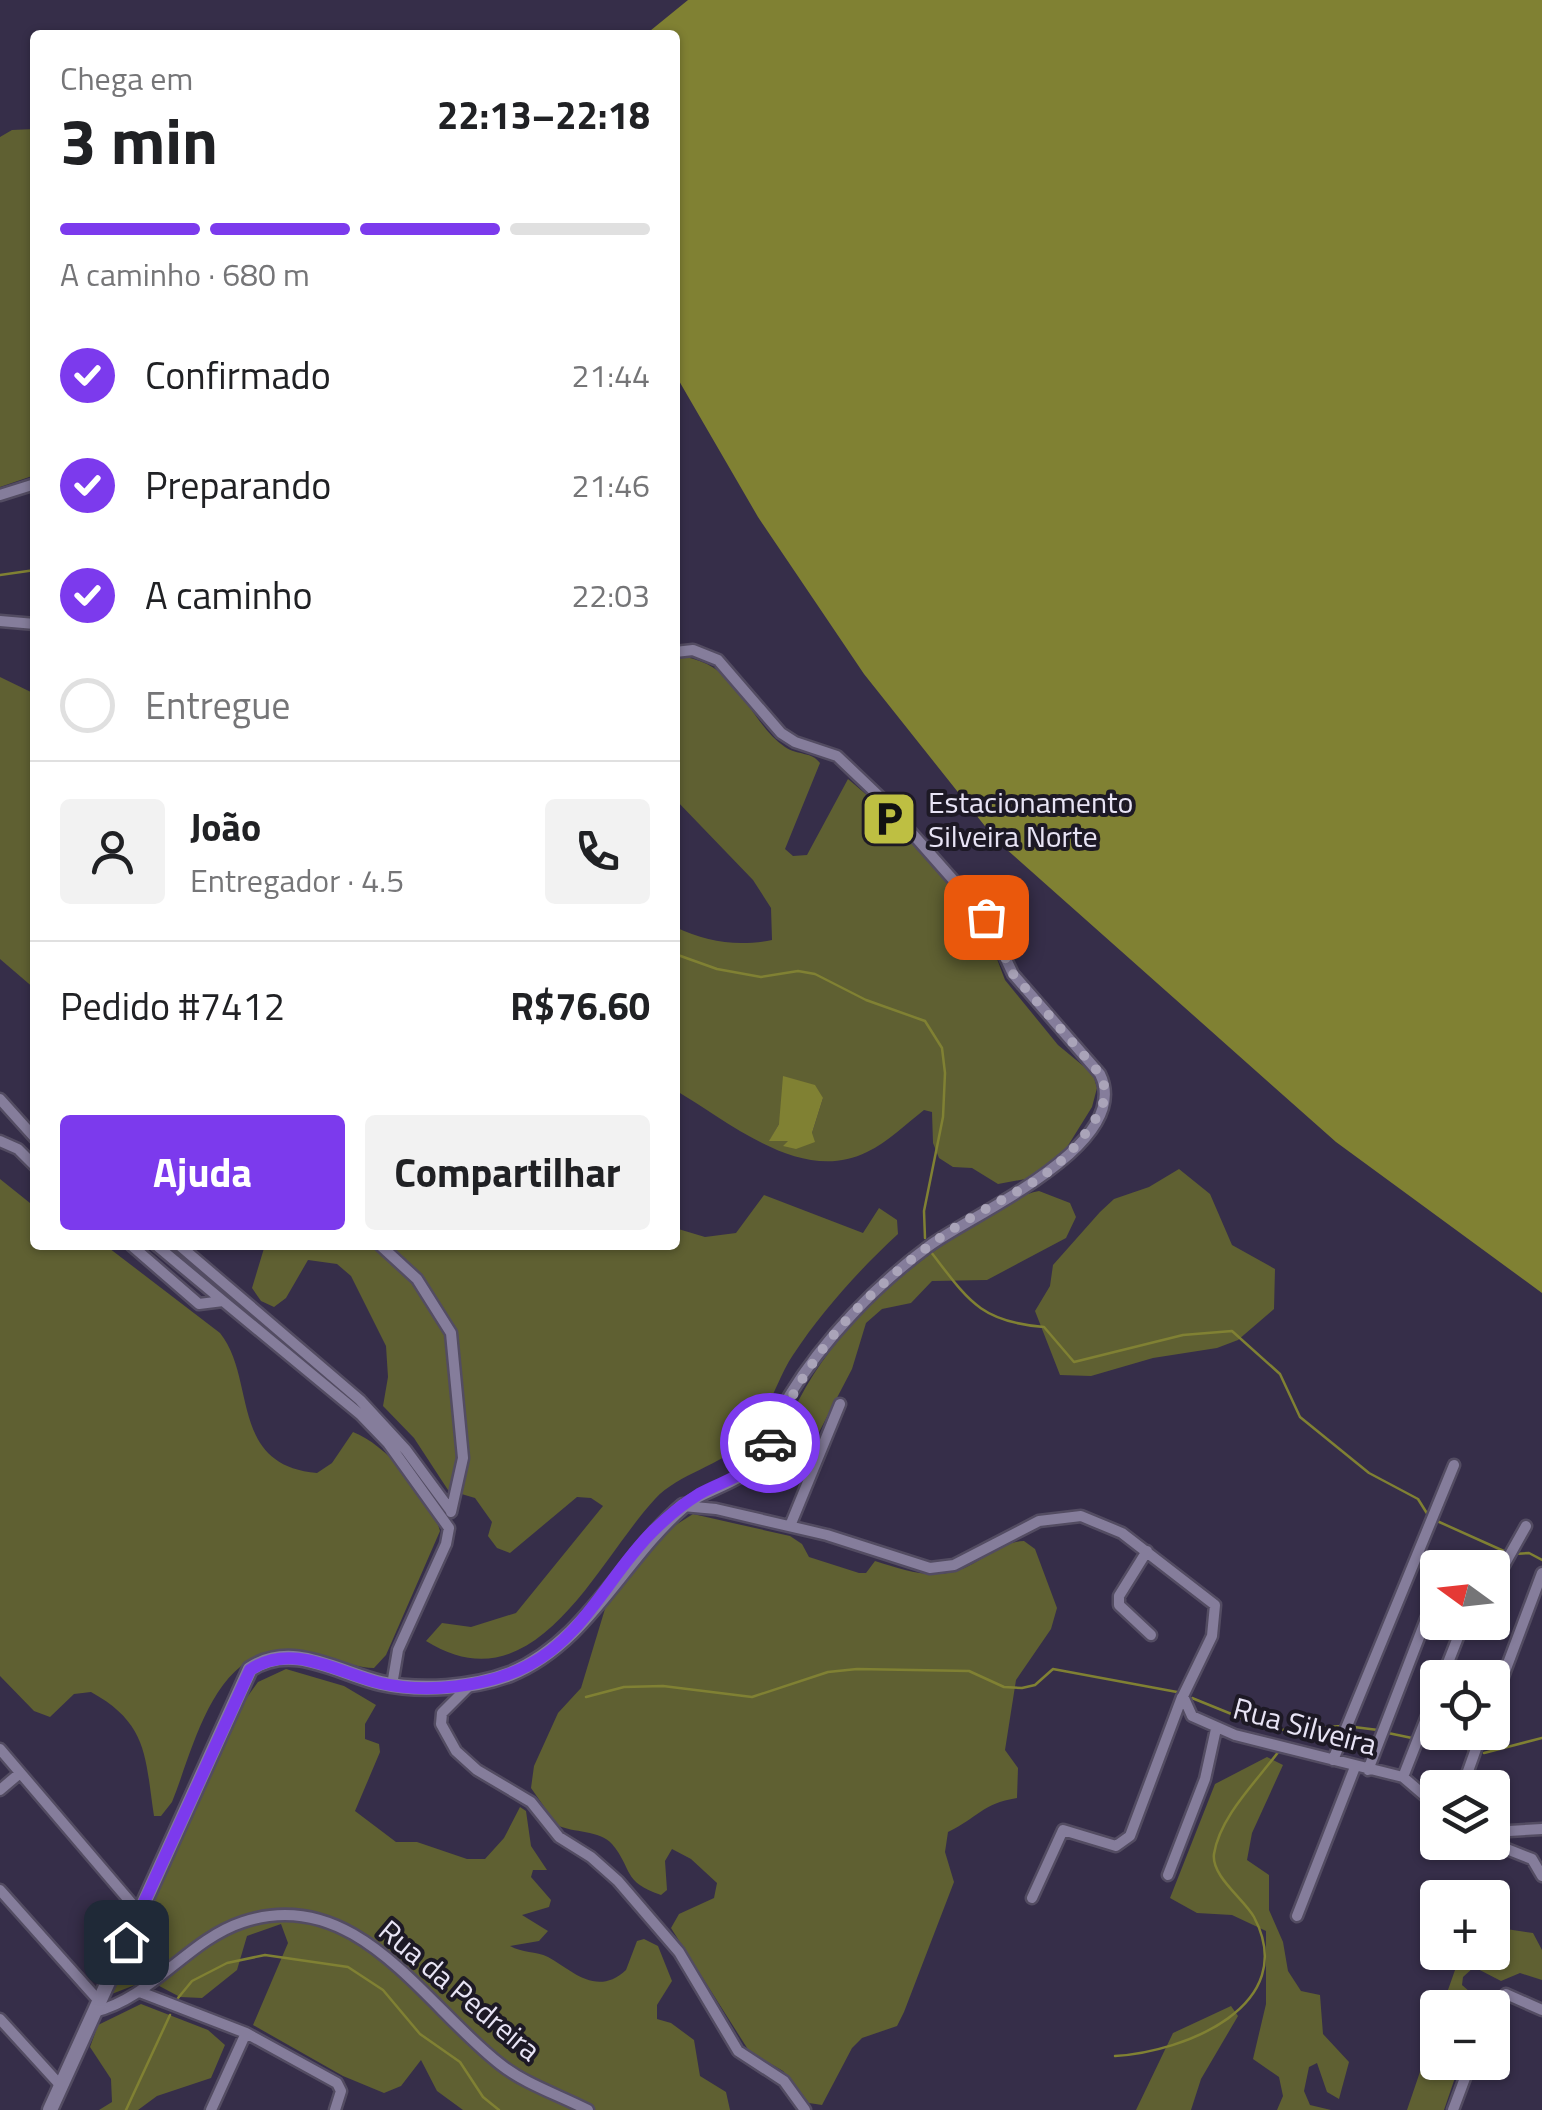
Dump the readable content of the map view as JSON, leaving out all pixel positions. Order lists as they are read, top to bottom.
{
  "streets": {
    "street": ["Rua Silveira", "Rua da Pedreira"]
  },
  "places": {
    "parking": ["Estacionamento Silveira Norte"]
  },
  "north": "left",
  "page": {
    "heading": ["3 min", "Chega em", "22:13–22:18"],
    "panel": [
      "João",
      "Entregador · 4.5",
      "Pedido #7412",
      "R$76.60"
    ],
    "bar": "A caminho · 680 m",
    "list": [
      ["Confirmado", "21:44"],
      ["Preparando", "21:46"],
      ["A caminho", "22:03"],
      "Entregue"
    ],
    "buttons": ["Ajuda", "Compartilhar"],
    "map_buttons": ["+", "−"]
  }
}
